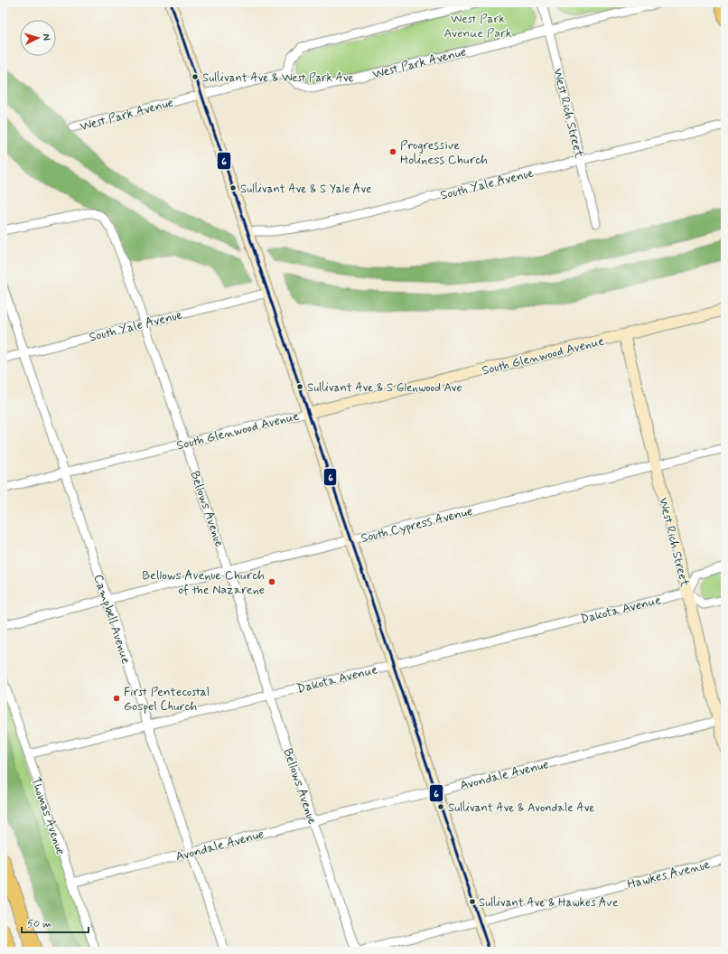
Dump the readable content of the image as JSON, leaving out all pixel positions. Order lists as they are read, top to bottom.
{
  "streets": {
    "street": [
      "West Park Avenue",
      "West Rich Street",
      "South Yale Avenue",
      "South Glenwood Avenue",
      "Bellows Avenue",
      "South Cypress Avenue",
      "Dakota Avenue",
      "Campbell Avenue",
      "Avondale Avenue",
      "Thomas Avenue",
      "Hawkes Avenue"
    ]
  },
  "crossings": [
    ["West Park Avenue", "West Rich Street"],
    ["West Rich Street", "South Yale Avenue"],
    ["West Rich Street", "South Glenwood Avenue"],
    ["West Rich Street", "South Cypress Avenue"],
    ["West Rich Street", "Dakota Avenue"],
    ["West Rich Street", "Avondale Avenue"],
    ["South Yale Avenue", "Bellows Avenue"],
    ["South Yale Avenue", "Campbell Avenue"],
    ["South Glenwood Avenue", "Bellows Avenue"],
    ["South Glenwood Avenue", "Campbell Avenue"],
    ["Bellows Avenue", "South Cypress Avenue"],
    ["Bellows Avenue", "Dakota Avenue"],
    ["Bellows Avenue", "Avondale Avenue"],
    ["Bellows Avenue", "Hawkes Avenue"],
    ["South Cypress Avenue", "Campbell Avenue"],
    ["Dakota Avenue", "Campbell Avenue"],
    ["Dakota Avenue", "Thomas Avenue"],
    ["Campbell Avenue", "Avondale Avenue"],
    ["Avondale Avenue", "Thomas Avenue"]
  ],
  "parks": ["West Park Avenue Park"],
  "places": [
    "Sullivant Ave & West Park Ave",
    "Progressive Holiness Church",
    "Sullivant Ave & S Yale Ave",
    "Sullivant Ave & S Glenwood Ave",
    "Bellows Avenue Church of the Nazarene",
    "First Pentecostal Gospel Church",
    "Sullivant Ave & Avondale Ave",
    "Sullivant Ave & Hawkes Ave"
  ],
  "lines": ["transit line 6"],
  "scale_bar": "50 m",
  "north": "right"
}
